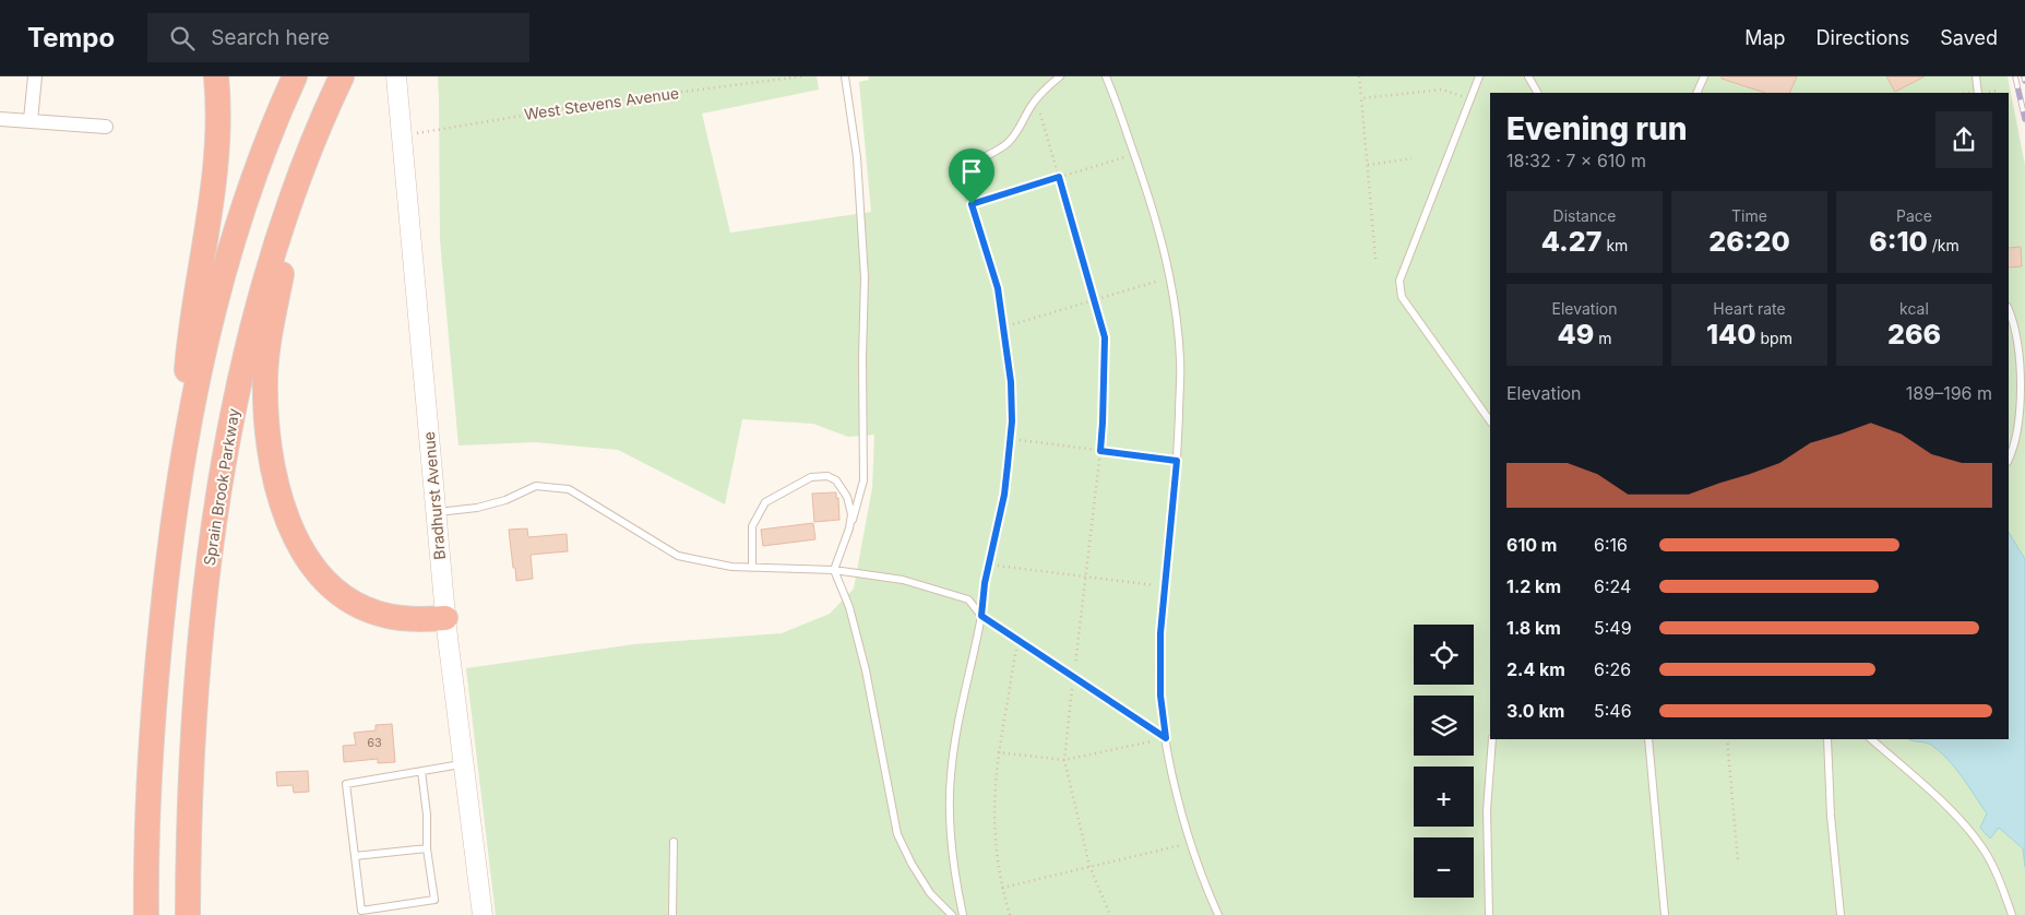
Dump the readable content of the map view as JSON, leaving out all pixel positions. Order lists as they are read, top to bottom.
{
  "streets": {
    "highway": ["Sprain Brook Parkway"],
    "main road": ["Bradhurst Avenue"],
    "path": ["West Stevens Avenue"]
  },
  "crossings": [
    ["West Stevens Avenue", "Bradhurst Avenue"]
  ],
  "house_numbers": ["63"],
  "page": {
    "header": "Tempo",
    "search": "Search here",
    "nav": ["Map", "Directions", "Saved"],
    "heading": ["Evening run", "18:32 · 7 × 610 m"],
    "stats": [
      ["Distance", "4.27 km"],
      ["Time", "26:20"],
      ["Pace", "6:10 /km"],
      ["Elevation", "49 m"],
      ["Heart rate", "140 bpm"],
      ["kcal", "266"]
    ],
    "chart": ["Elevation", "189–196 m"],
    "list": [
      {
        "name": "610 m",
        "note": "6:16"
      },
      {
        "name": "1.2 km",
        "note": "6:24"
      },
      {
        "name": "1.8 km",
        "note": "5:49"
      },
      {
        "name": "2.4 km",
        "note": "6:26"
      },
      {
        "name": "3.0 km",
        "note": "5:46"
      }
    ],
    "map_buttons": ["+", "−"]
  }
}
